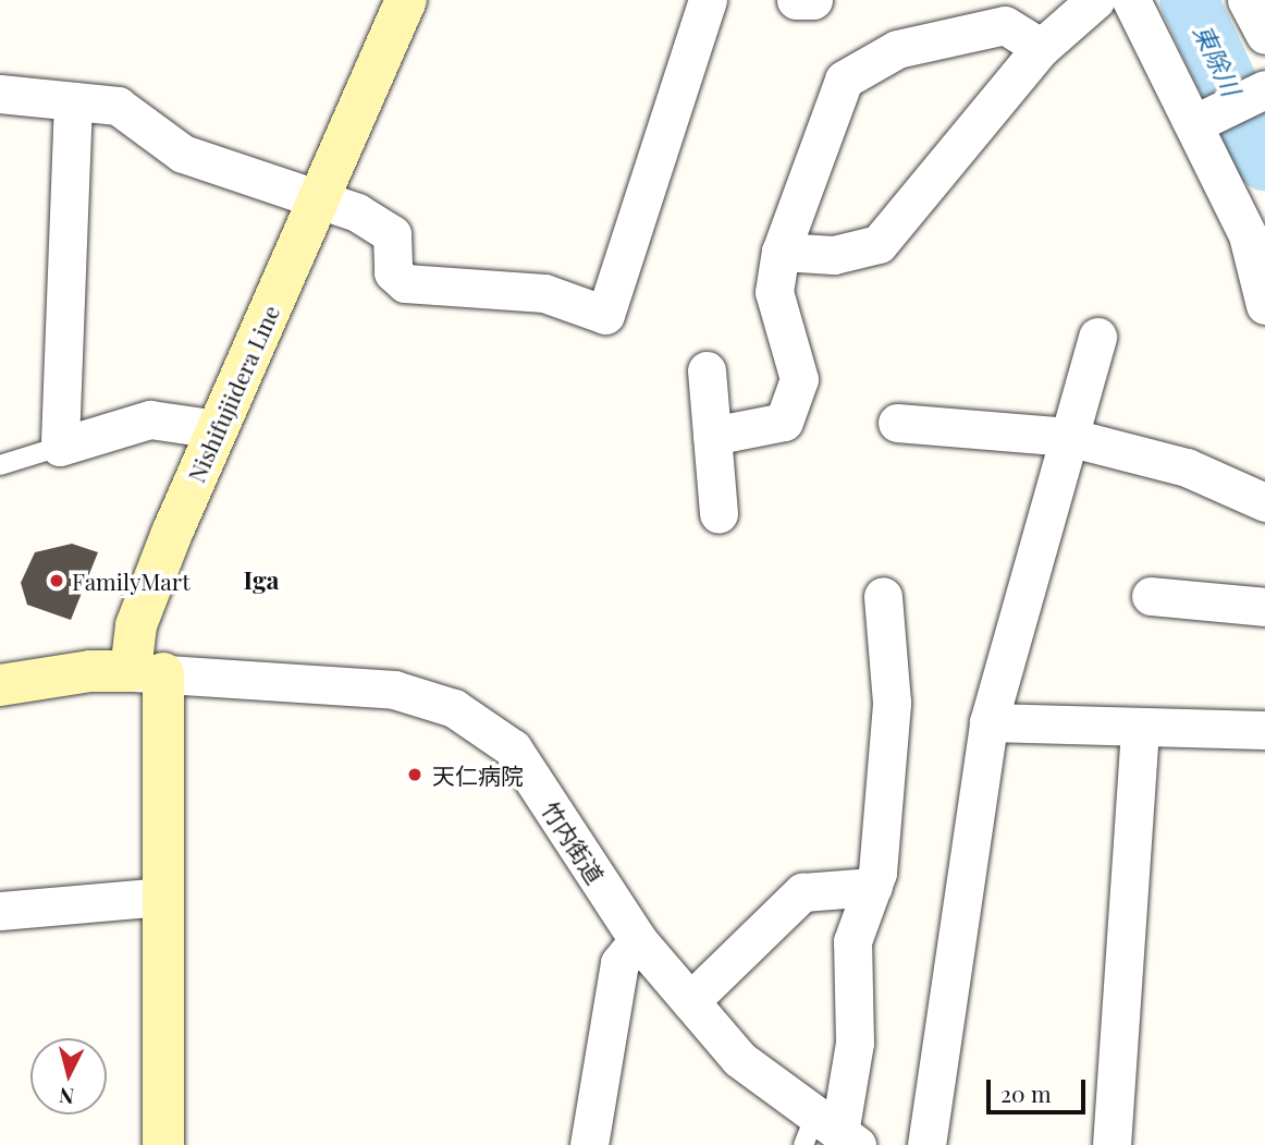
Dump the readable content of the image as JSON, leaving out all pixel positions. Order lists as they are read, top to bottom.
{
  "streets": {
    "main road": ["Nishifujiidera Line"],
    "street": ["竹内街道"]
  },
  "crossings": [
    ["Nishifujiidera Line", "竹内街道"]
  ],
  "districts": ["Iga"],
  "water": ["東除川"],
  "places": ["FamilyMart", "天仁病院"],
  "scale_bar": "20 m",
  "north": "bottom"
}
